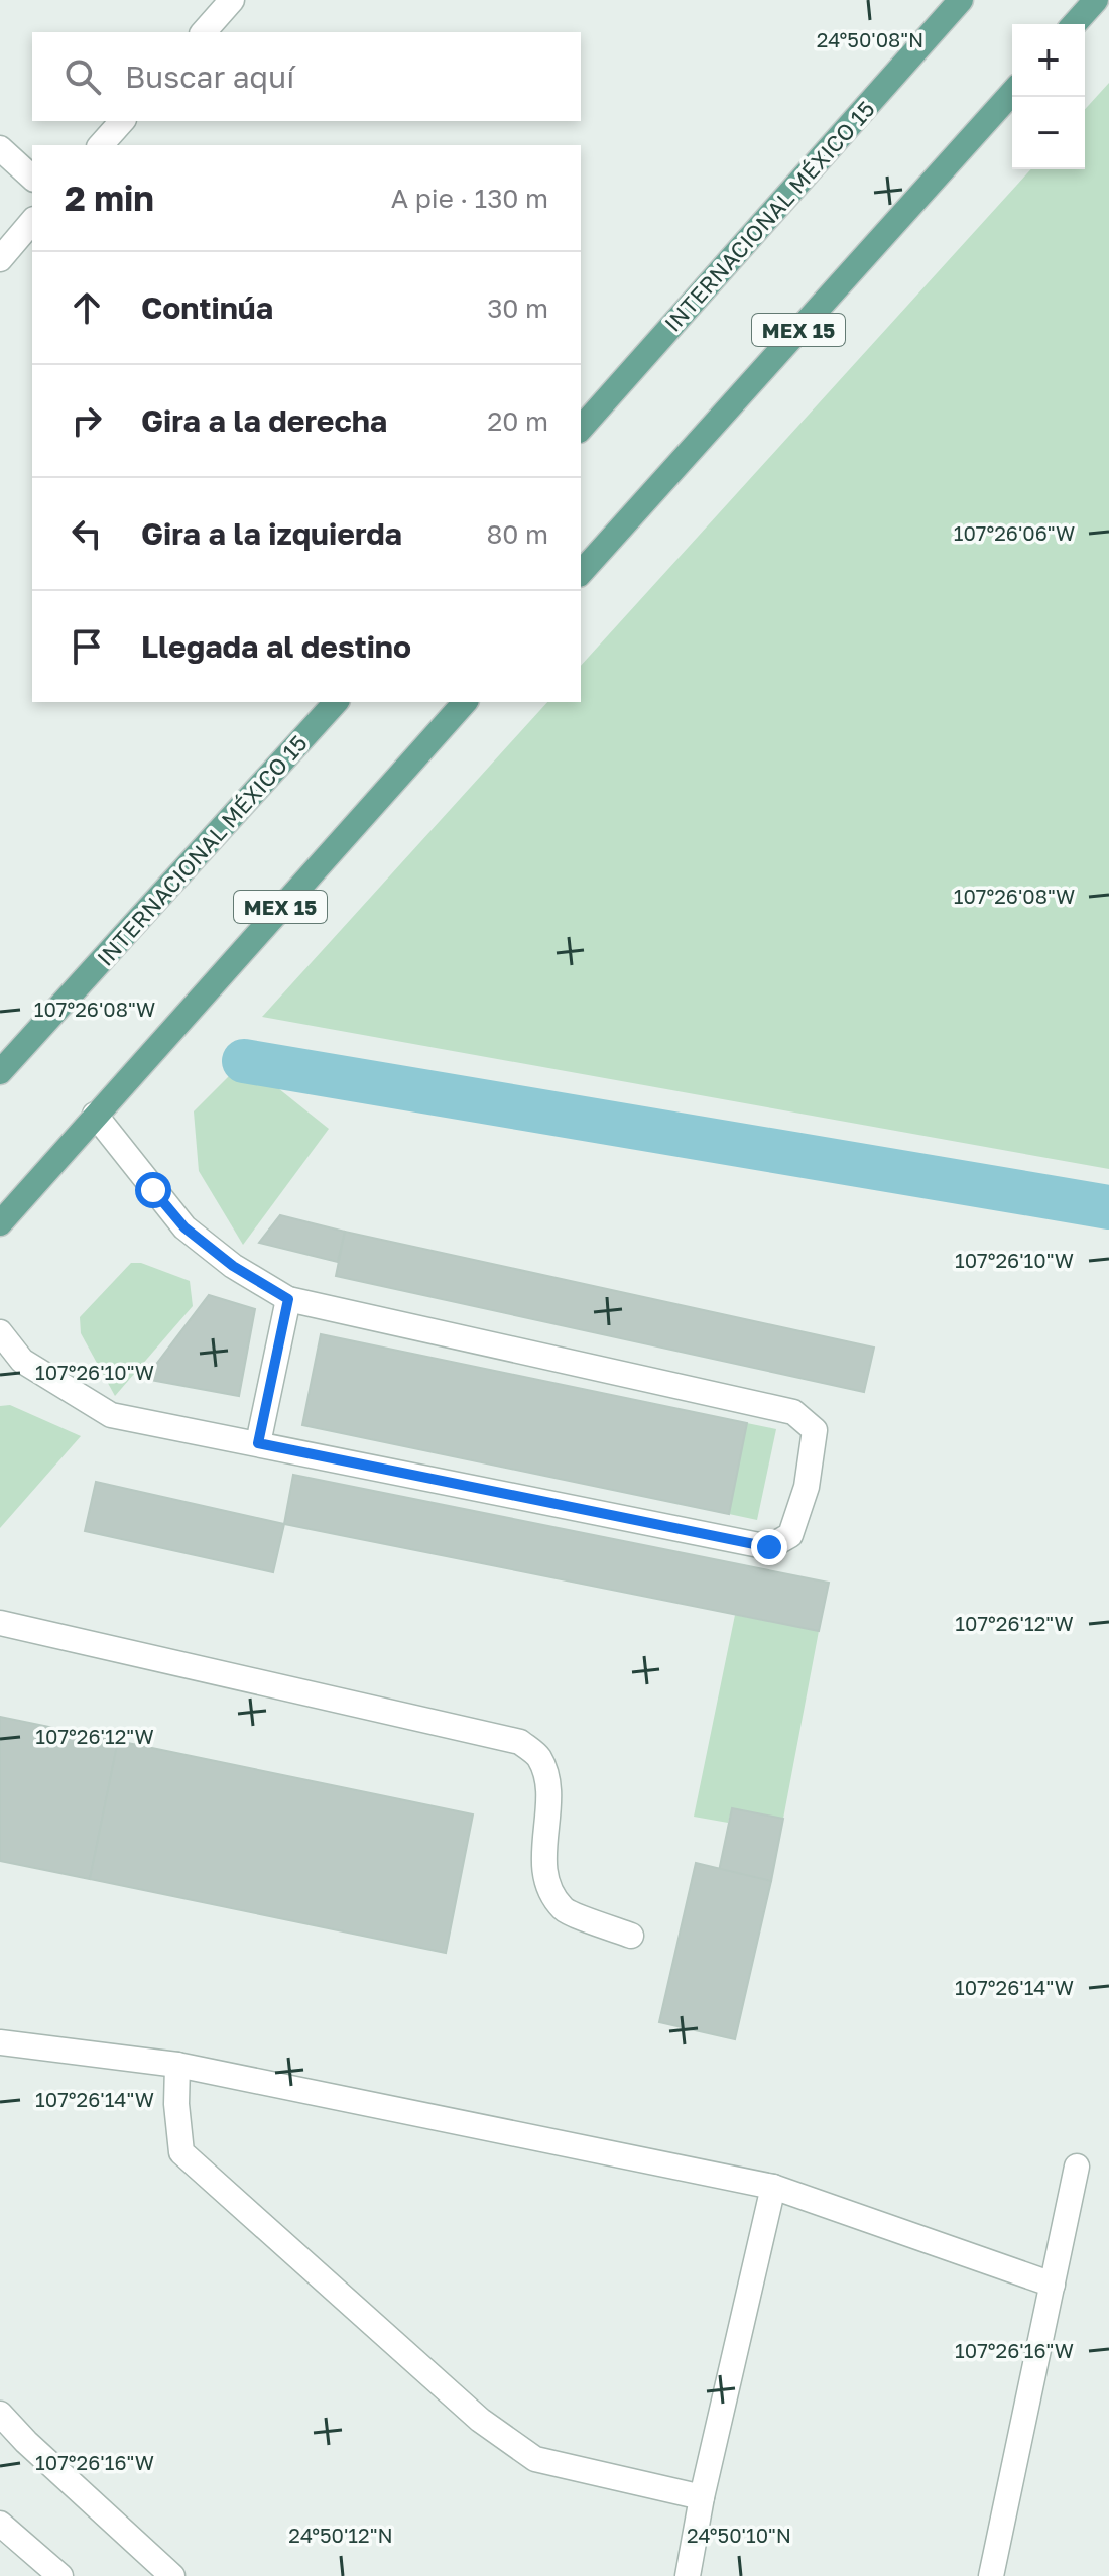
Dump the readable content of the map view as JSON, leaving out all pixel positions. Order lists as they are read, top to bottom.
{
  "streets": {
    "main road": ["INTERNACIONAL MÉXICO 15", "MEX 15"]
  },
  "page": {
    "map_buttons": ["+", "−"],
    "search": "Buscar aquí",
    "heading": ["2 min", "A pie · 130 m"],
    "list": [
      ["Continúa", "30 m"],
      ["Gira a la derecha", "20 m"],
      ["Gira a la izquierda", "80 m"],
      "Llegada al destino"
    ]
  },
  "coordinates": [
    "24°50'08\"N",
    "107°26'06\"W",
    "107°26'08\"W",
    "107°26'10\"W",
    "107°26'12\"W",
    "107°26'14\"W",
    "107°26'16\"W",
    "24°50'12\"N",
    "24°50'10\"N"
  ]
}
